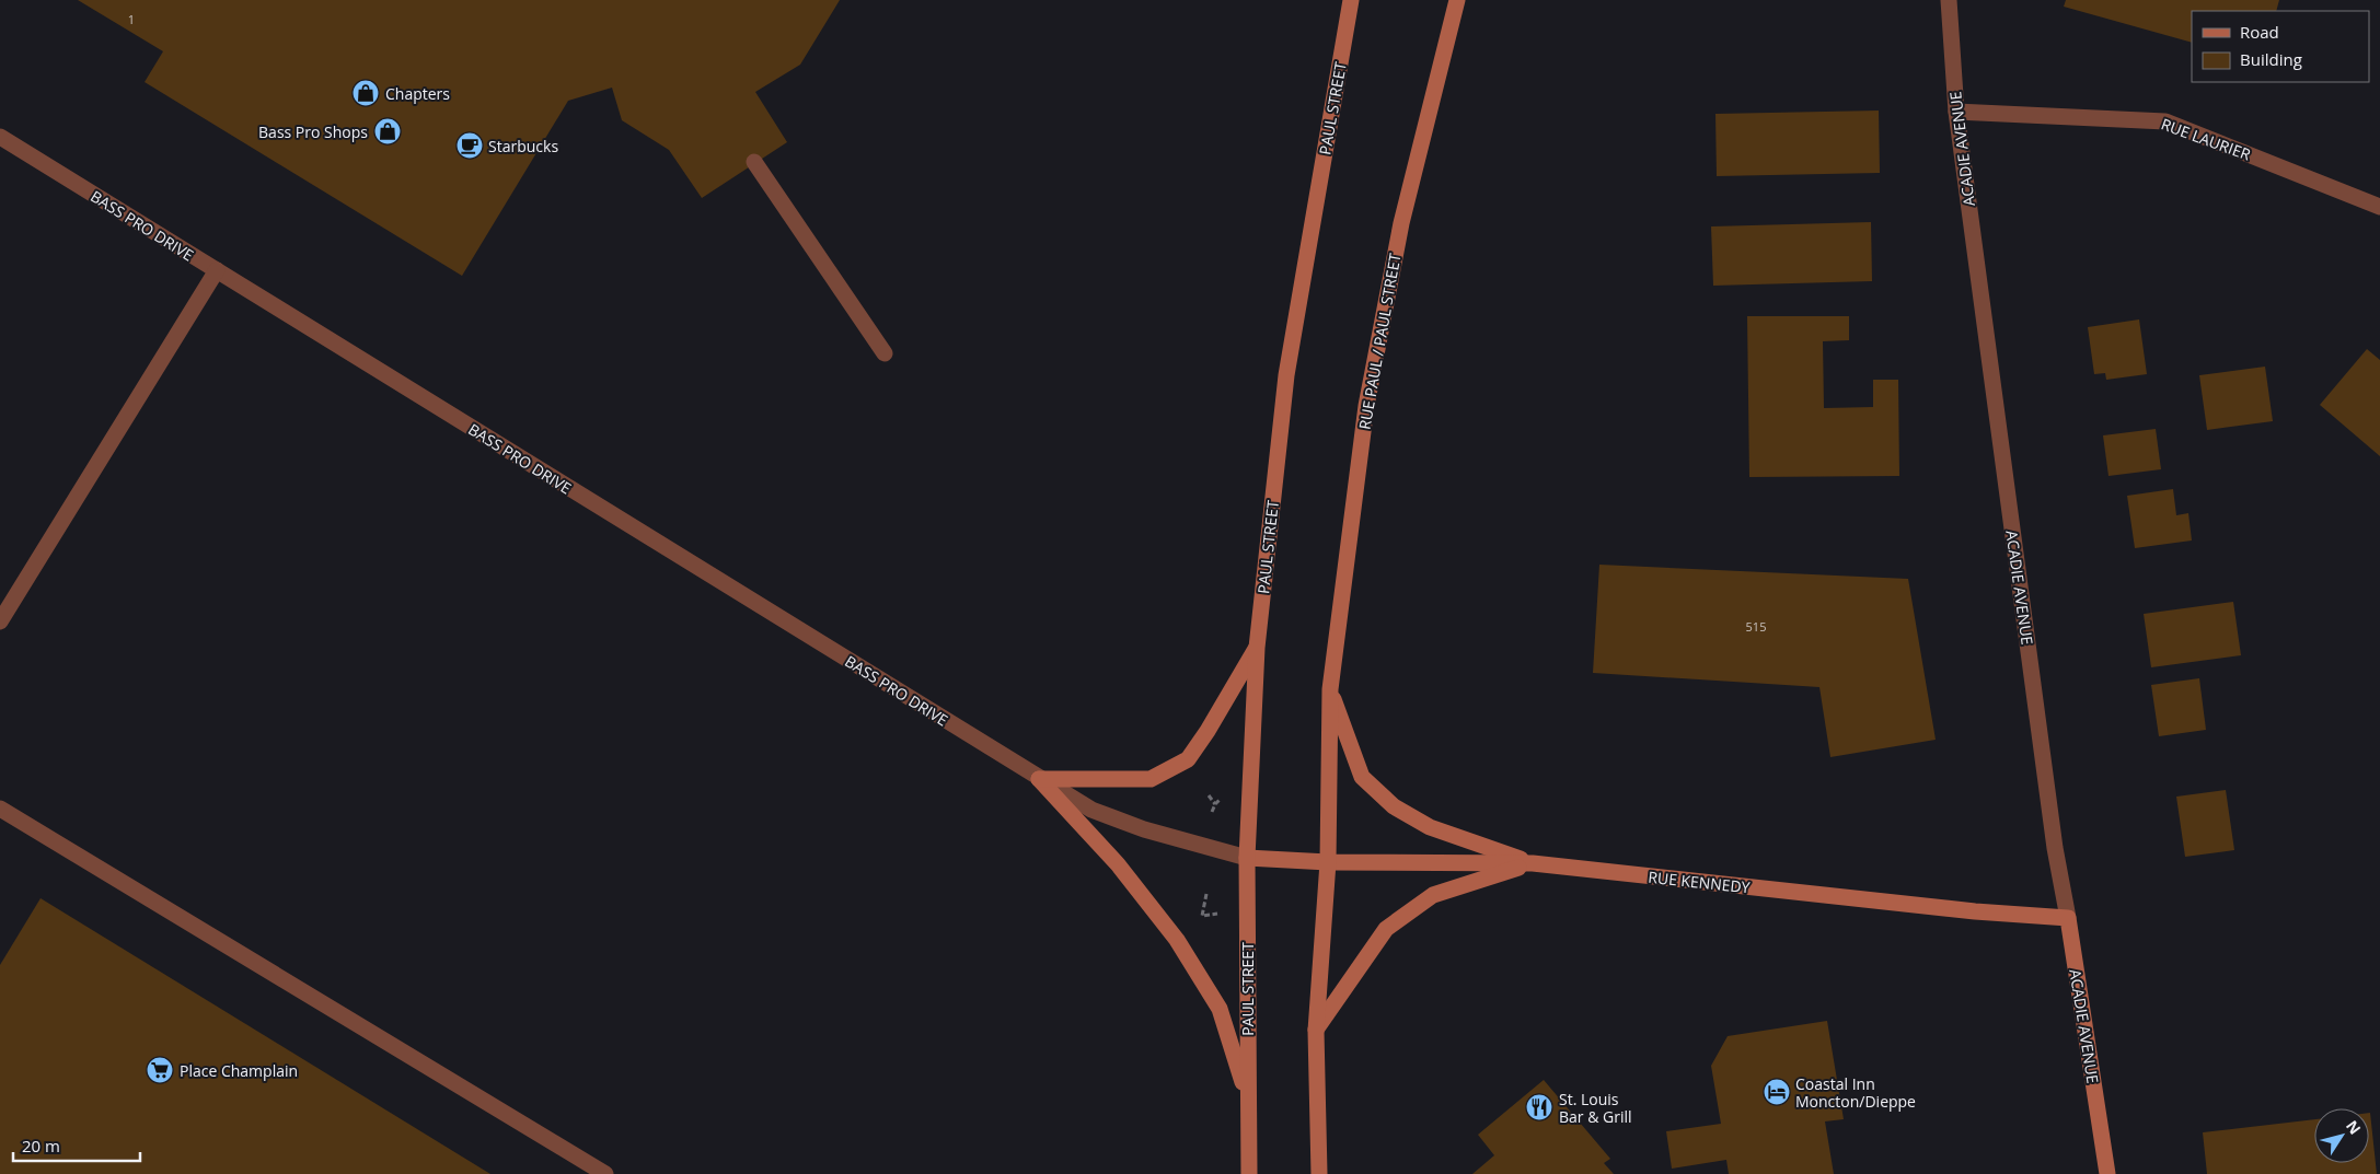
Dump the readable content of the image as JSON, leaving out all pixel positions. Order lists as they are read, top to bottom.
{
  "streets": {
    "main road": [
      "PAUL STREET",
      "ACADIE AVENUE",
      "RUE PAUL / PAUL STREET",
      "RUE KENNEDY"
    ],
    "street": ["RUE LAURIER", "BASS PRO DRIVE"]
  },
  "crossings": [
    ["PAUL STREET", "BASS PRO DRIVE"],
    ["PAUL STREET", "RUE KENNEDY"],
    ["RUE LAURIER", "ACADIE AVENUE"],
    ["ACADIE AVENUE", "RUE KENNEDY"],
    ["BASS PRO DRIVE", "RUE KENNEDY"]
  ],
  "places": {
    "shop": ["Chapters", "Bass Pro Shops"],
    "cafe": ["Starbucks"],
    "supermarket": ["Place Champlain"],
    "hotel": ["Coastal Inn Moncton/Dieppe"],
    "restaurant": ["St. Louis Bar & Grill"]
  },
  "house_numbers": ["1", "515"],
  "legend": ["Road", "Building"],
  "scale_bar": "20 m",
  "north": "top right"
}
